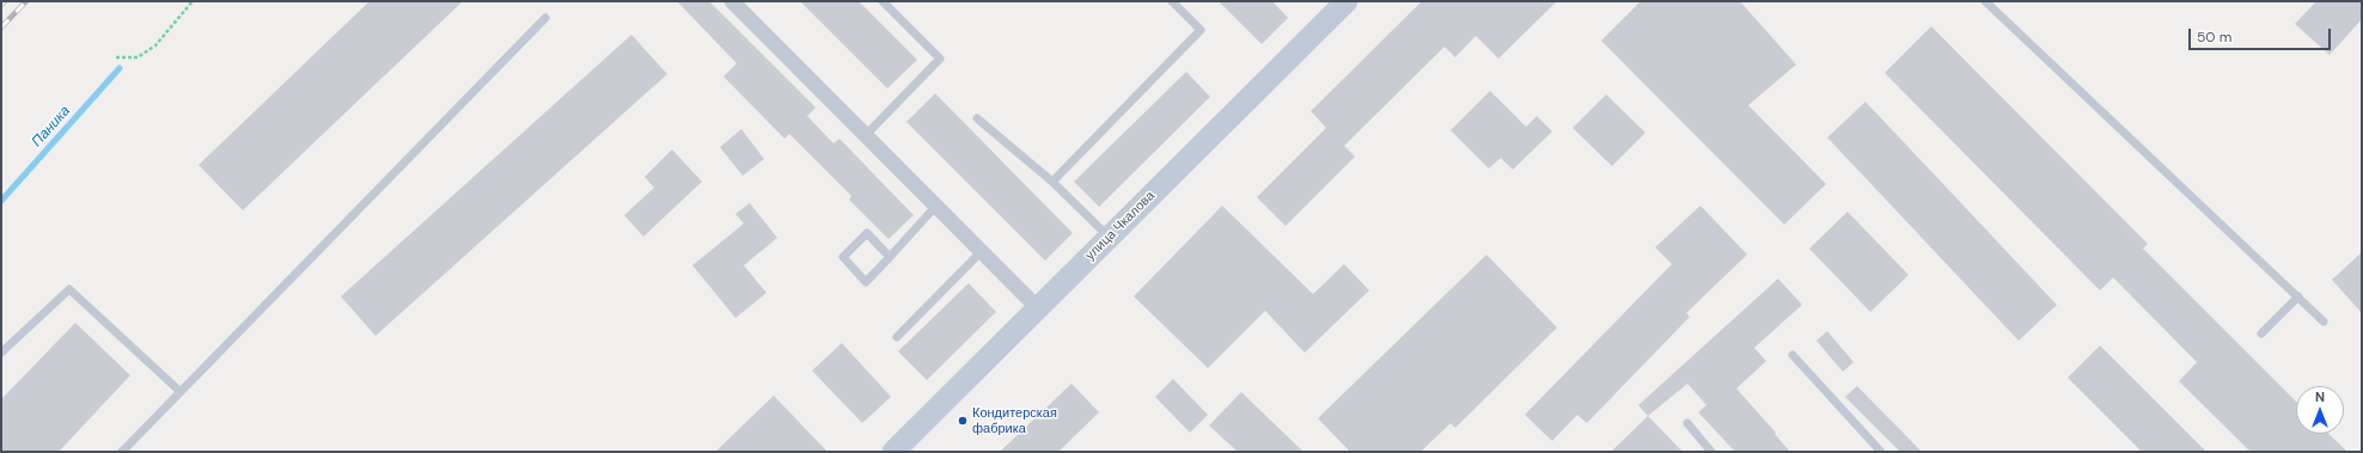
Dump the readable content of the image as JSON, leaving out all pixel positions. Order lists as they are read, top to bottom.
{
  "streets": {
    "street": ["улица Чкалова"]
  },
  "water": ["Паника"],
  "places": ["Кондитерская фабрика"],
  "scale_bar": "50 m",
  "north": "top"
}
